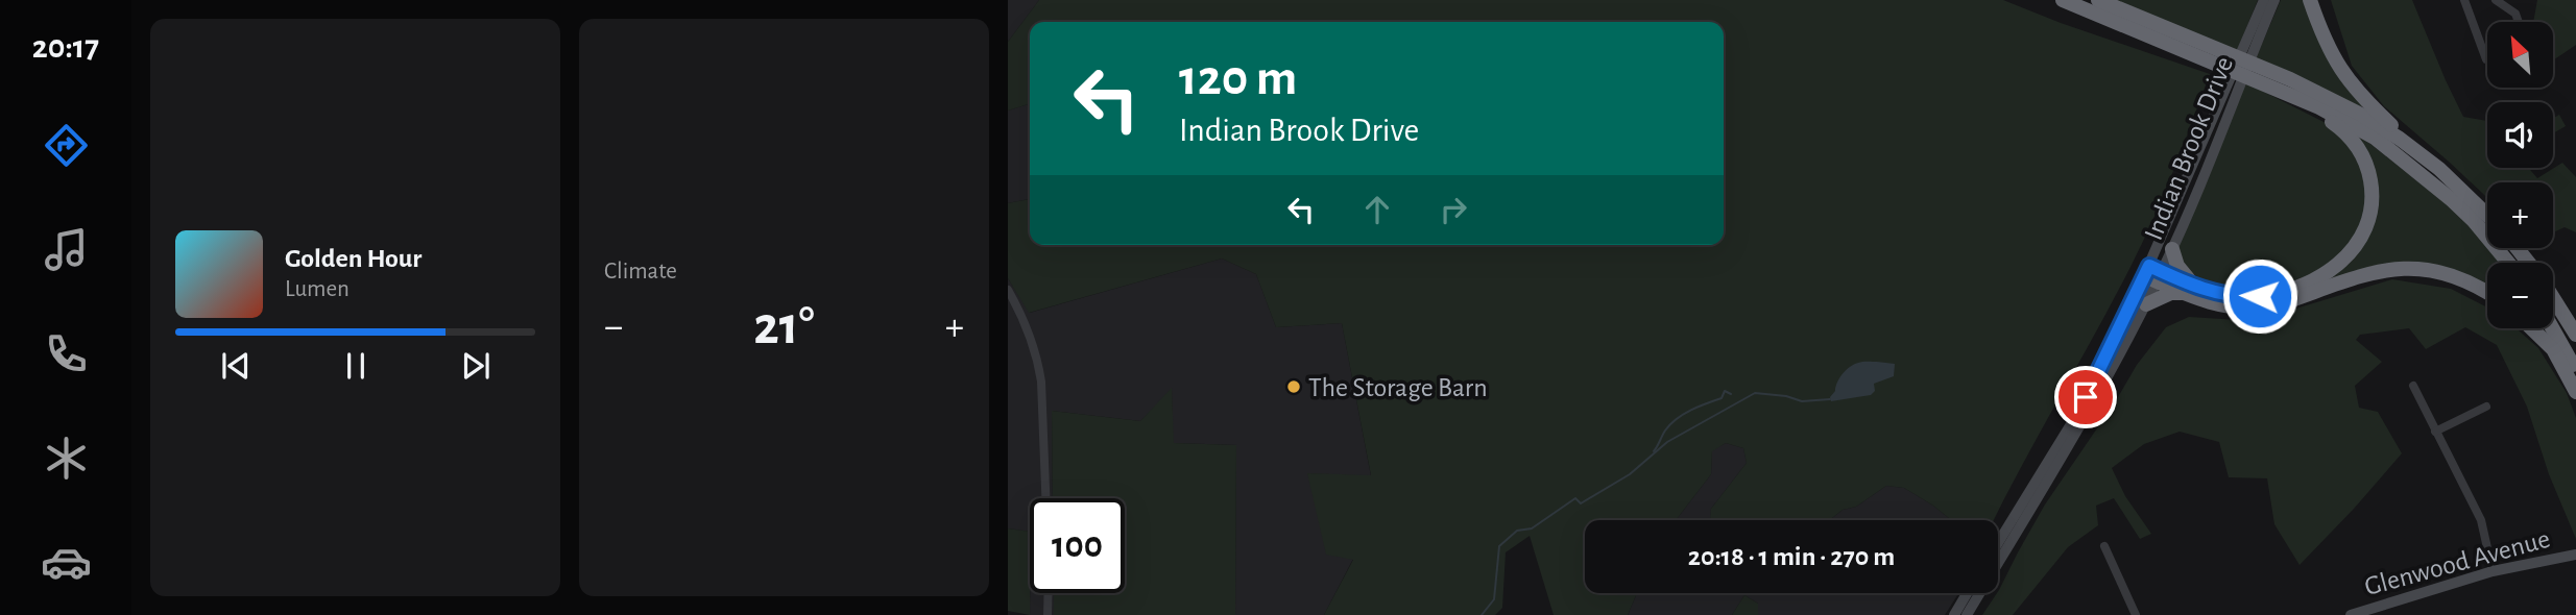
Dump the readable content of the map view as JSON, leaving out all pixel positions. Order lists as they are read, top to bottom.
{
  "streets": {
    "main road": ["Indian Brook Drive", "Glenwood Avenue"]
  },
  "places": ["The Storage Barn"],
  "north": "top left",
  "page": {
    "tabs": "20:17",
    "tile": "Climate",
    "map_buttons": ["+", "−"],
    "turn": ["120 m", "Indian Brook Drive"],
    "song": ["Golden Hour", "Lumen"],
    "heat": ["−", "21°", "+"],
    "limit": "100",
    "trip": "20:18 · 1 min · 270 m"
  }
}
